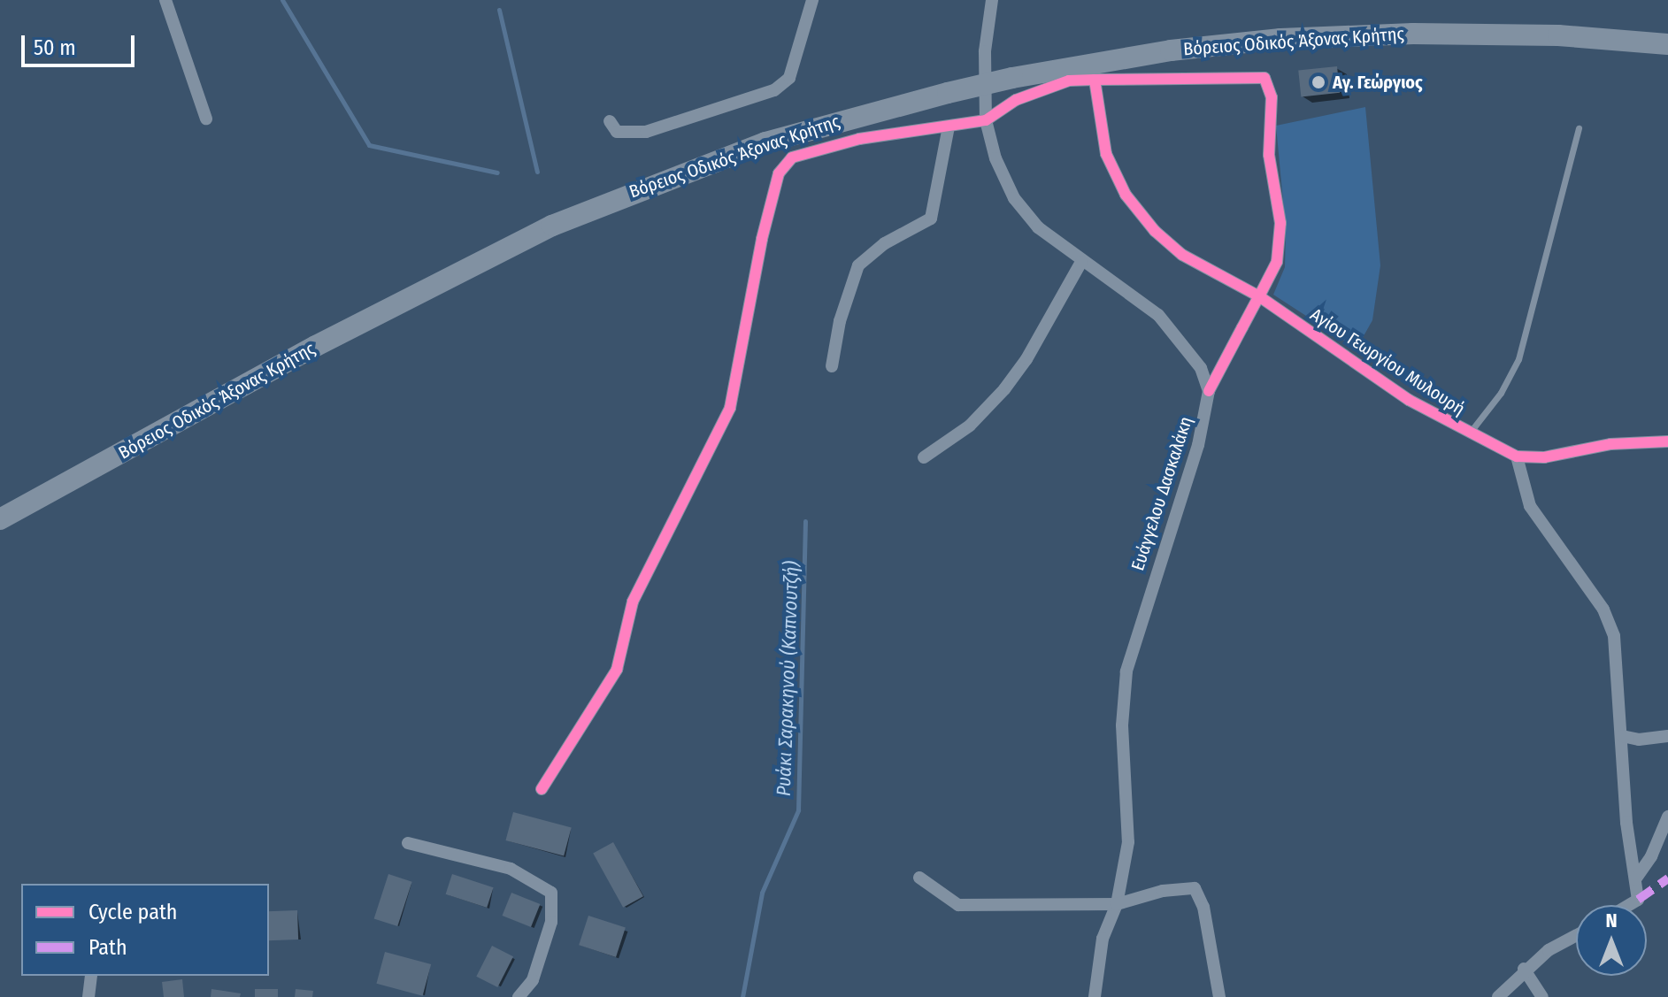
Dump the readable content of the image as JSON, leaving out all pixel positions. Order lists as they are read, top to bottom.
{
  "streets": {
    "highway": ["Βόρειος Οδικός Άξονας Κρήτης"],
    "street": ["Αγίου Γεωργίου Μυλουρή", "Ευάγγελου Δασκαλάκη"]
  },
  "crossings": [
    ["Αγίου Γεωργίου Μυλουρή", "Ευάγγελου Δασκαλάκη"]
  ],
  "water": ["Ρυάκι Σαρακηνού (Καπνουτζή)"],
  "places": ["Αγ. Γεώργιος"],
  "legend": ["Cycle path", "Path"],
  "scale_bar": "50 m",
  "north": "top"
}
